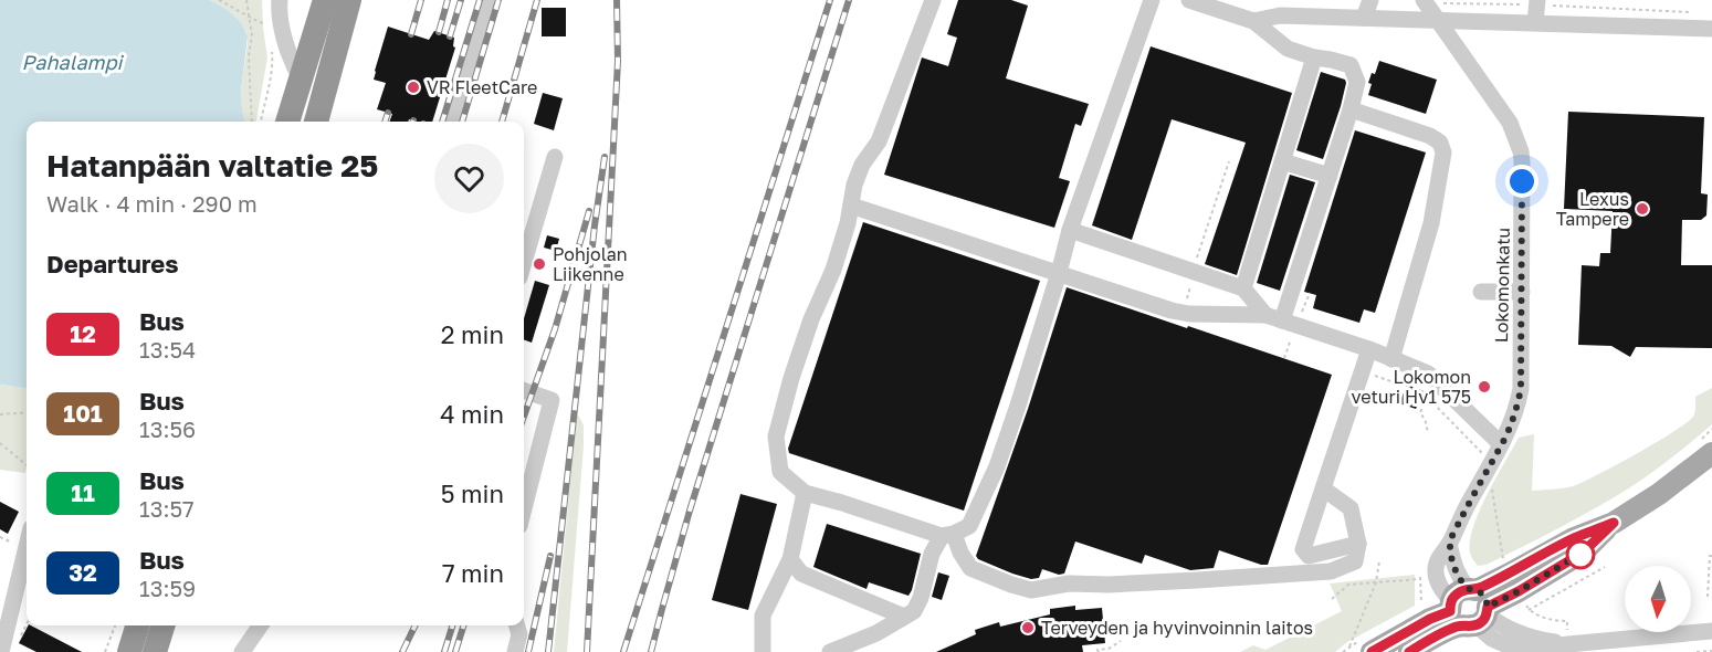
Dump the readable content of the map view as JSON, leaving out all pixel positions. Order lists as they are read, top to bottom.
{
  "streets": {
    "street": ["Lokomonkatu"]
  },
  "water": ["Pahalampi"],
  "places": [
    "VR FleetCare",
    "Lexus Tampere",
    "Pohjolan Liikenne",
    "Lokomon veturi Hv1 575",
    "Terveyden ja hyvinvoinnin laitos"
  ],
  "lines": ["bus line 12"],
  "north": "bottom",
  "page": {
    "heading": [
      ["Hatanpään valtatie 25", "Walk · 4 min · 290 m"],
      "Departures"
    ],
    "list": [
      {
        "mark": "12",
        "name": "Bus",
        "note": "13:54",
        "value": "2 min"
      },
      {
        "mark": "101",
        "name": "Bus",
        "note": "13:56",
        "value": "4 min"
      },
      {
        "mark": "11",
        "name": "Bus",
        "note": "13:57",
        "value": "5 min"
      },
      {
        "mark": "32",
        "name": "Bus",
        "note": "13:59",
        "value": "7 min"
      }
    ]
  }
}
